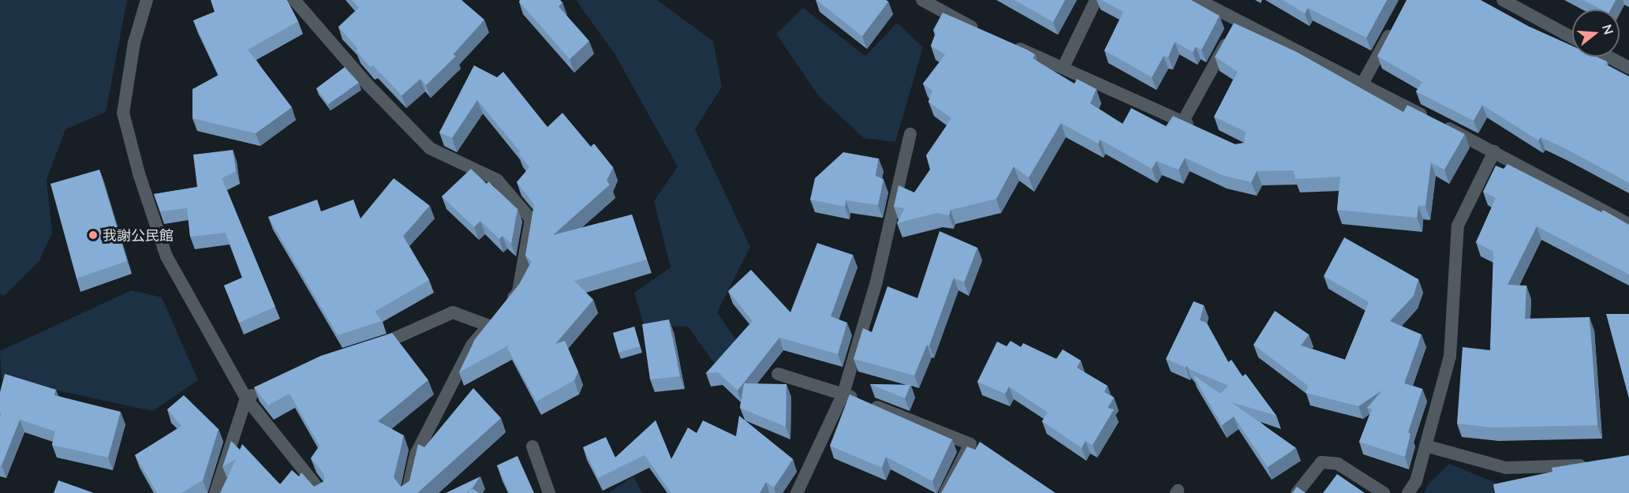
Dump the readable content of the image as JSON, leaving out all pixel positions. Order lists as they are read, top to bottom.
{
  "places": ["我謝公民館"],
  "north": "right"
}
